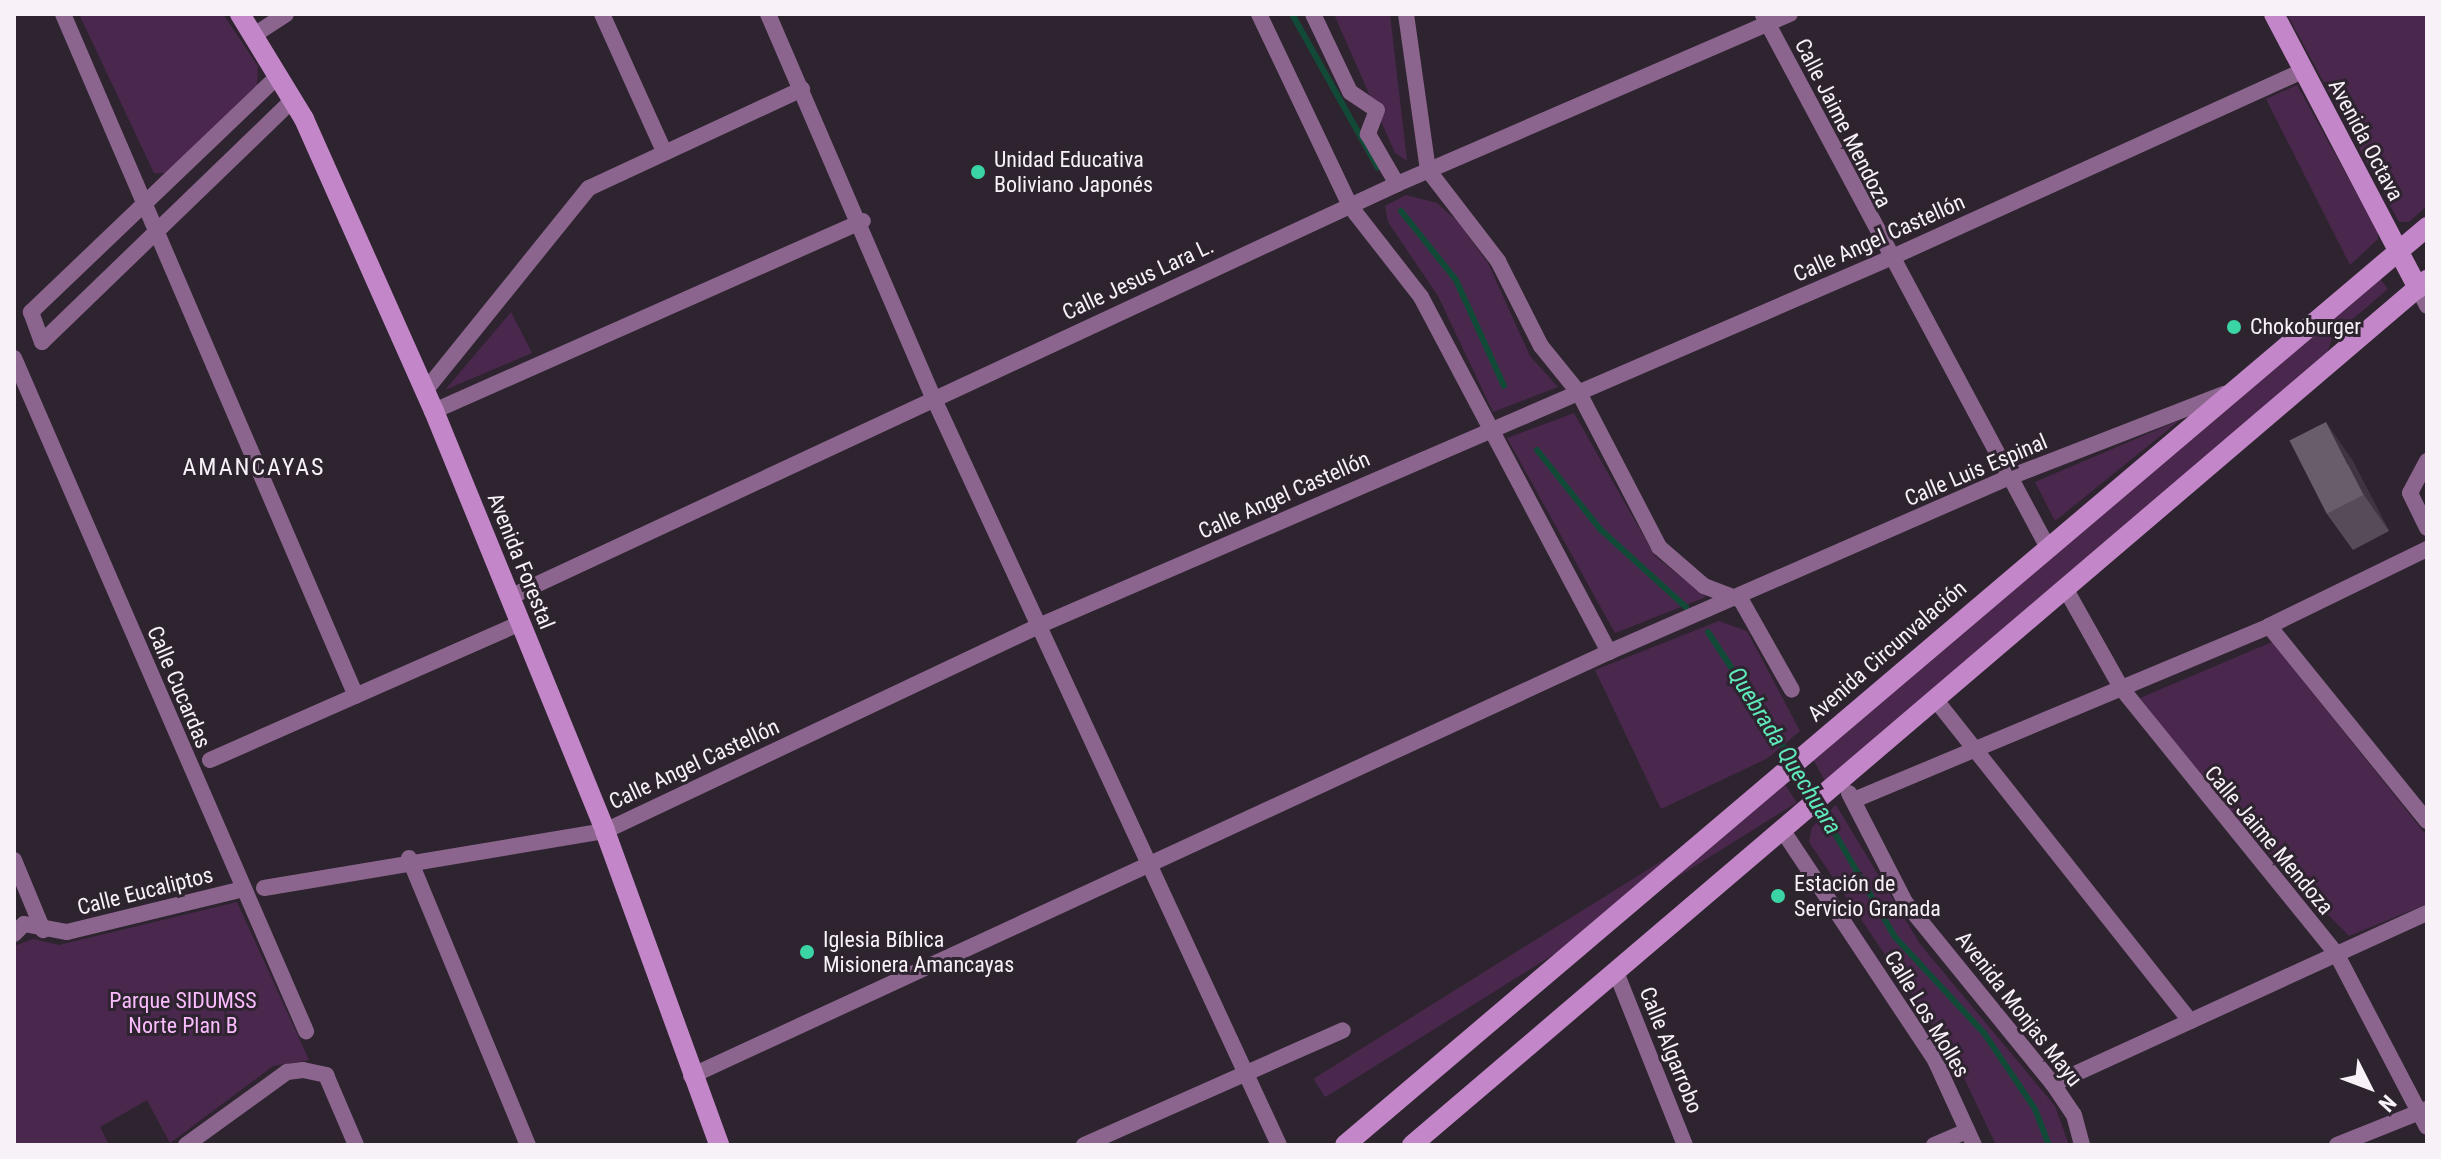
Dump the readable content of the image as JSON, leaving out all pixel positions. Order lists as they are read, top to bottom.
{
  "streets": {
    "main road": ["Avenida Octava", "Avenida Forestal", "Avenida Circunvalación"],
    "street": [
      "Calle Jaime Mendoza",
      "Calle Angel Castellón",
      "Calle Jesus Lara L.",
      "Calle Luis Espinal",
      "Calle Cucardas",
      "Calle Eucaliptos",
      "Avenida Monjas Mayu",
      "Calle Los Molles",
      "Calle Algarrobo"
    ]
  },
  "crossings": [
    ["Calle Jaime Mendoza", "Calle Angel Castellón"],
    ["Calle Jaime Mendoza", "Calle Jesus Lara L."],
    ["Calle Jaime Mendoza", "Calle Luis Espinal"],
    ["Calle Jaime Mendoza", "Avenida Circunvalación"],
    ["Avenida Octava", "Calle Angel Castellón"],
    ["Avenida Octava", "Avenida Circunvalación"],
    ["Calle Angel Castellón", "Avenida Forestal"],
    ["Calle Jesus Lara L.", "Avenida Forestal"],
    ["Calle Luis Espinal", "Avenida Forestal"],
    ["Calle Luis Espinal", "Avenida Circunvalación"],
    ["Calle Cucardas", "Calle Eucaliptos"]
  ],
  "districts": ["AMANCAYAS"],
  "water": ["Quebrada Quechuara"],
  "parks": ["Parque SIDUMSS Norte Plan B"],
  "places": [
    "Unidad Educativa Boliviano Japonés",
    "Chokoburger",
    "Estación de Servicio Granada",
    "Iglesia Bíblica Misionera Amancayas"
  ],
  "north": "bottom right"
}
